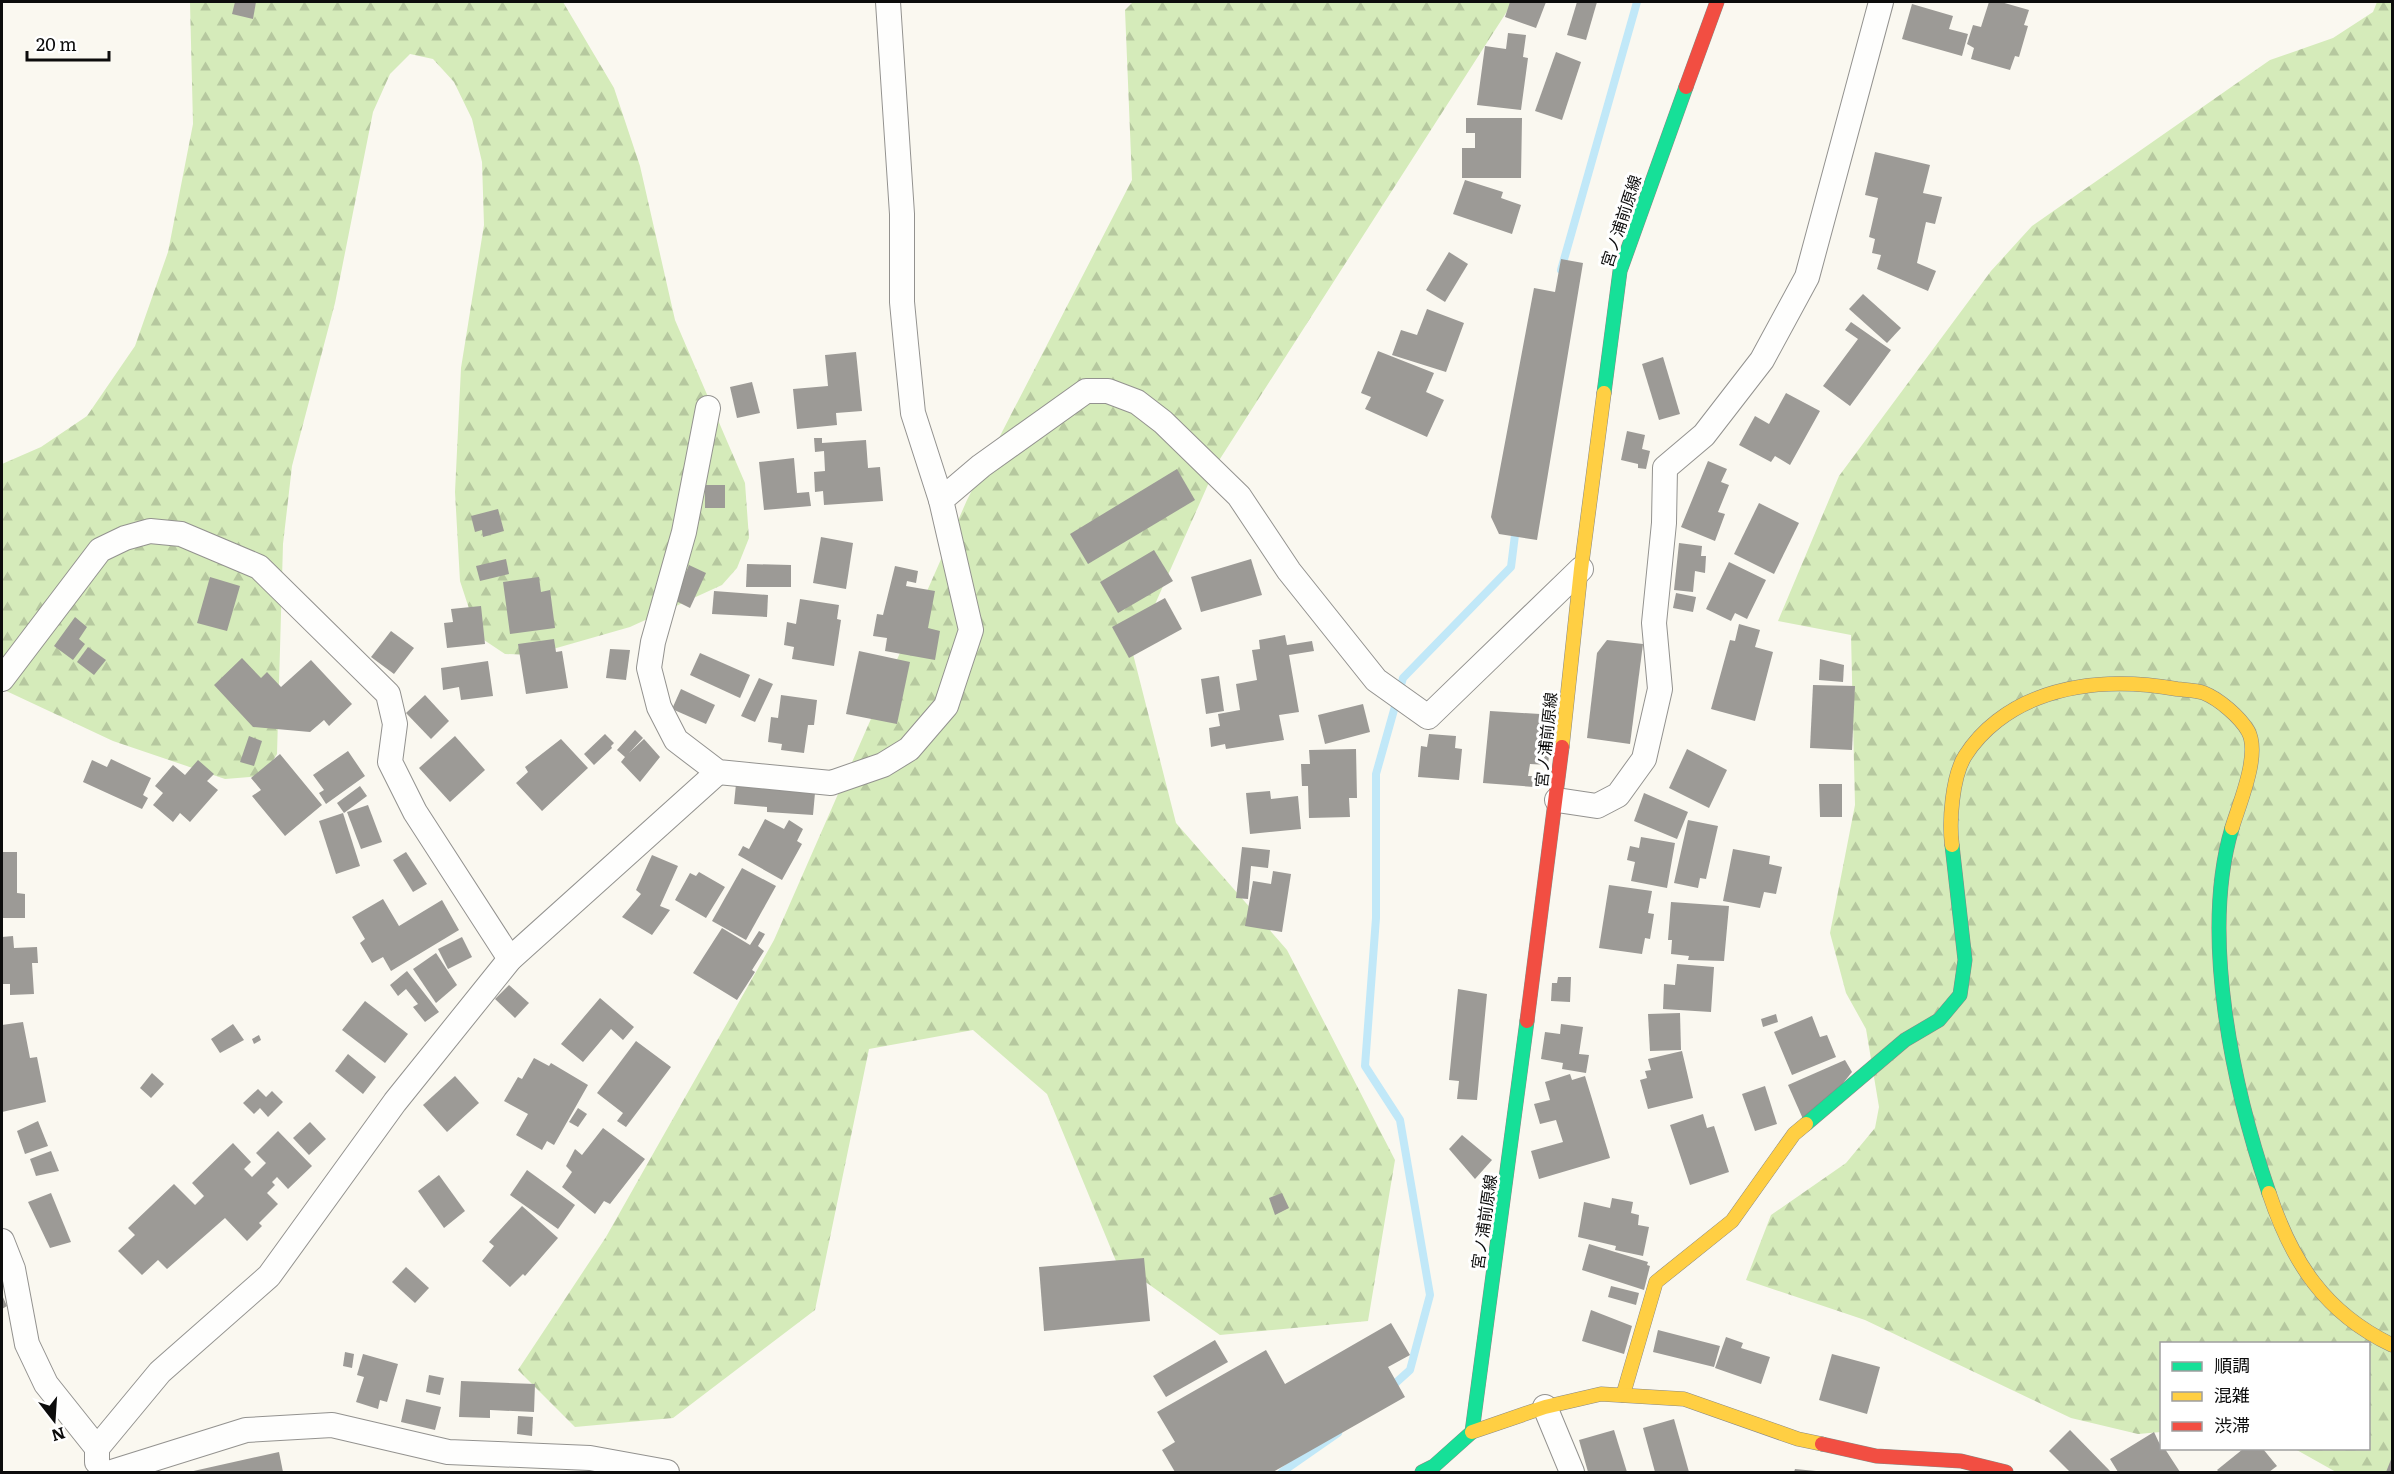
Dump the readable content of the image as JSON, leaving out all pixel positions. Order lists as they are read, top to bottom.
{
  "streets": {
    "street": ["宮ノ浦前原線"]
  },
  "legend": ["順調", "混雑", "渋滞"],
  "scale_bar": "20 m",
  "north": "bottom"
}
